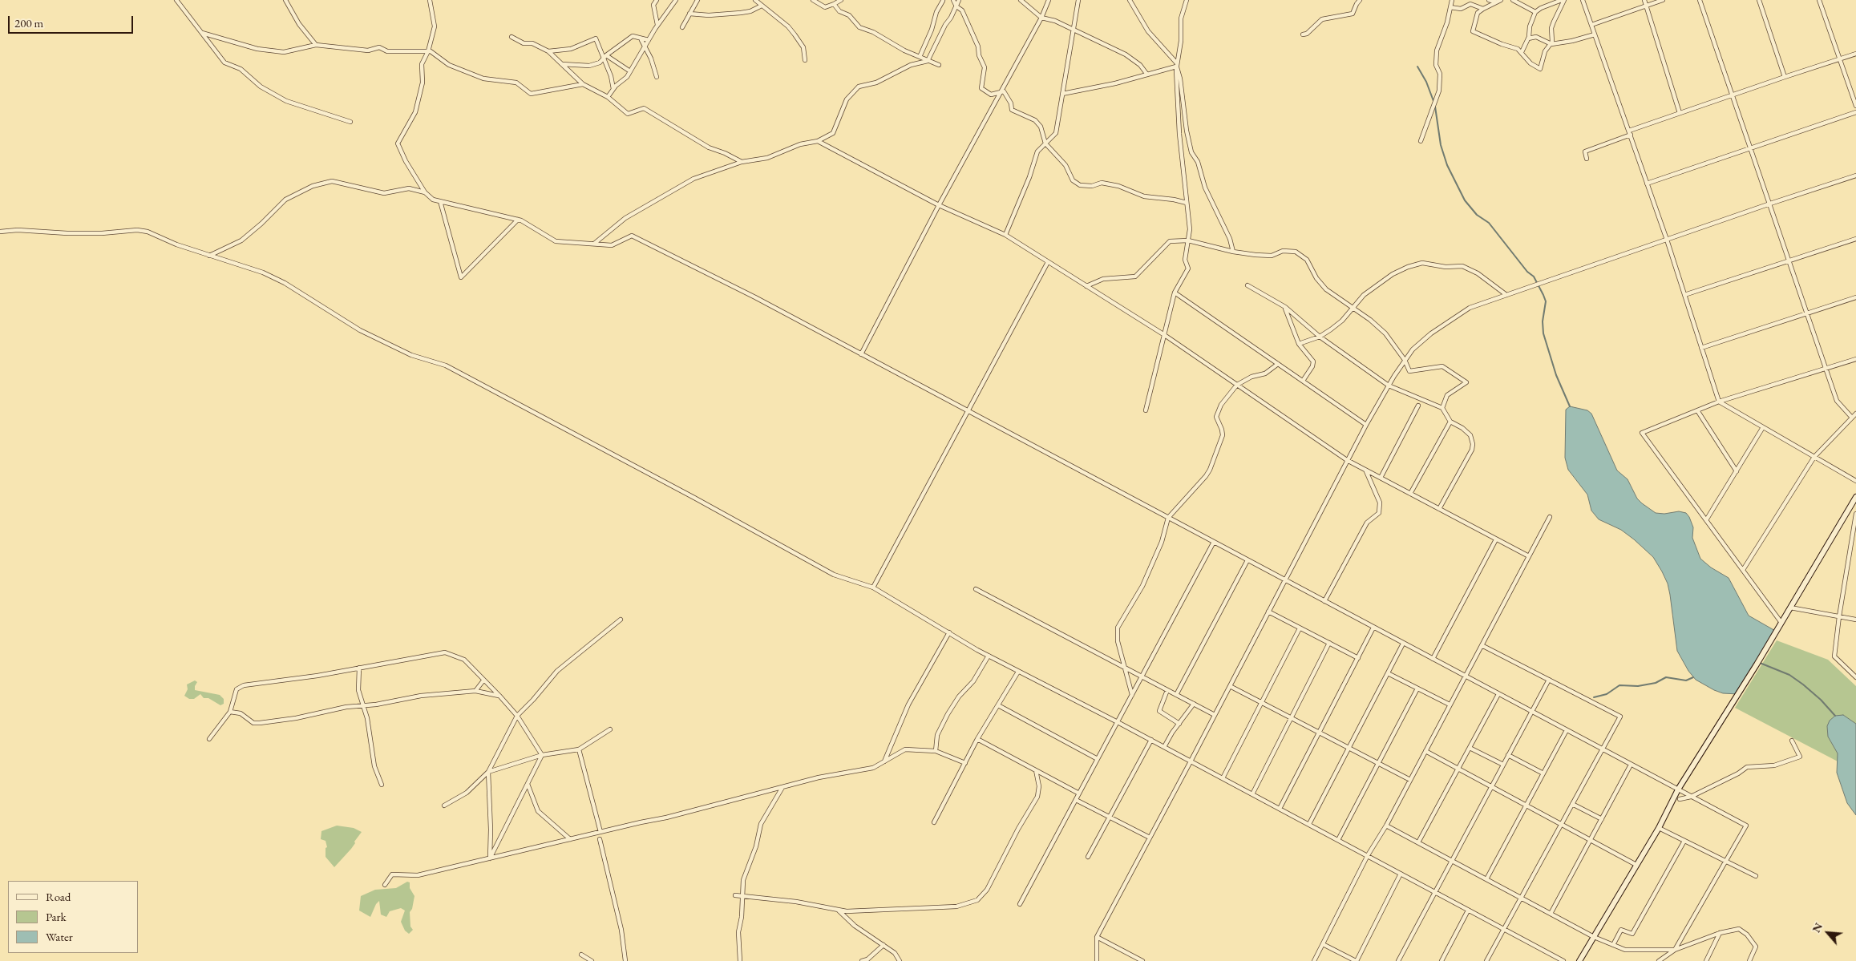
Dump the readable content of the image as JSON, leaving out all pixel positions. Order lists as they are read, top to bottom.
{
  "legend": ["Road", "Park", "Water"],
  "scale_bar": "200 m",
  "north": "top left"
}
